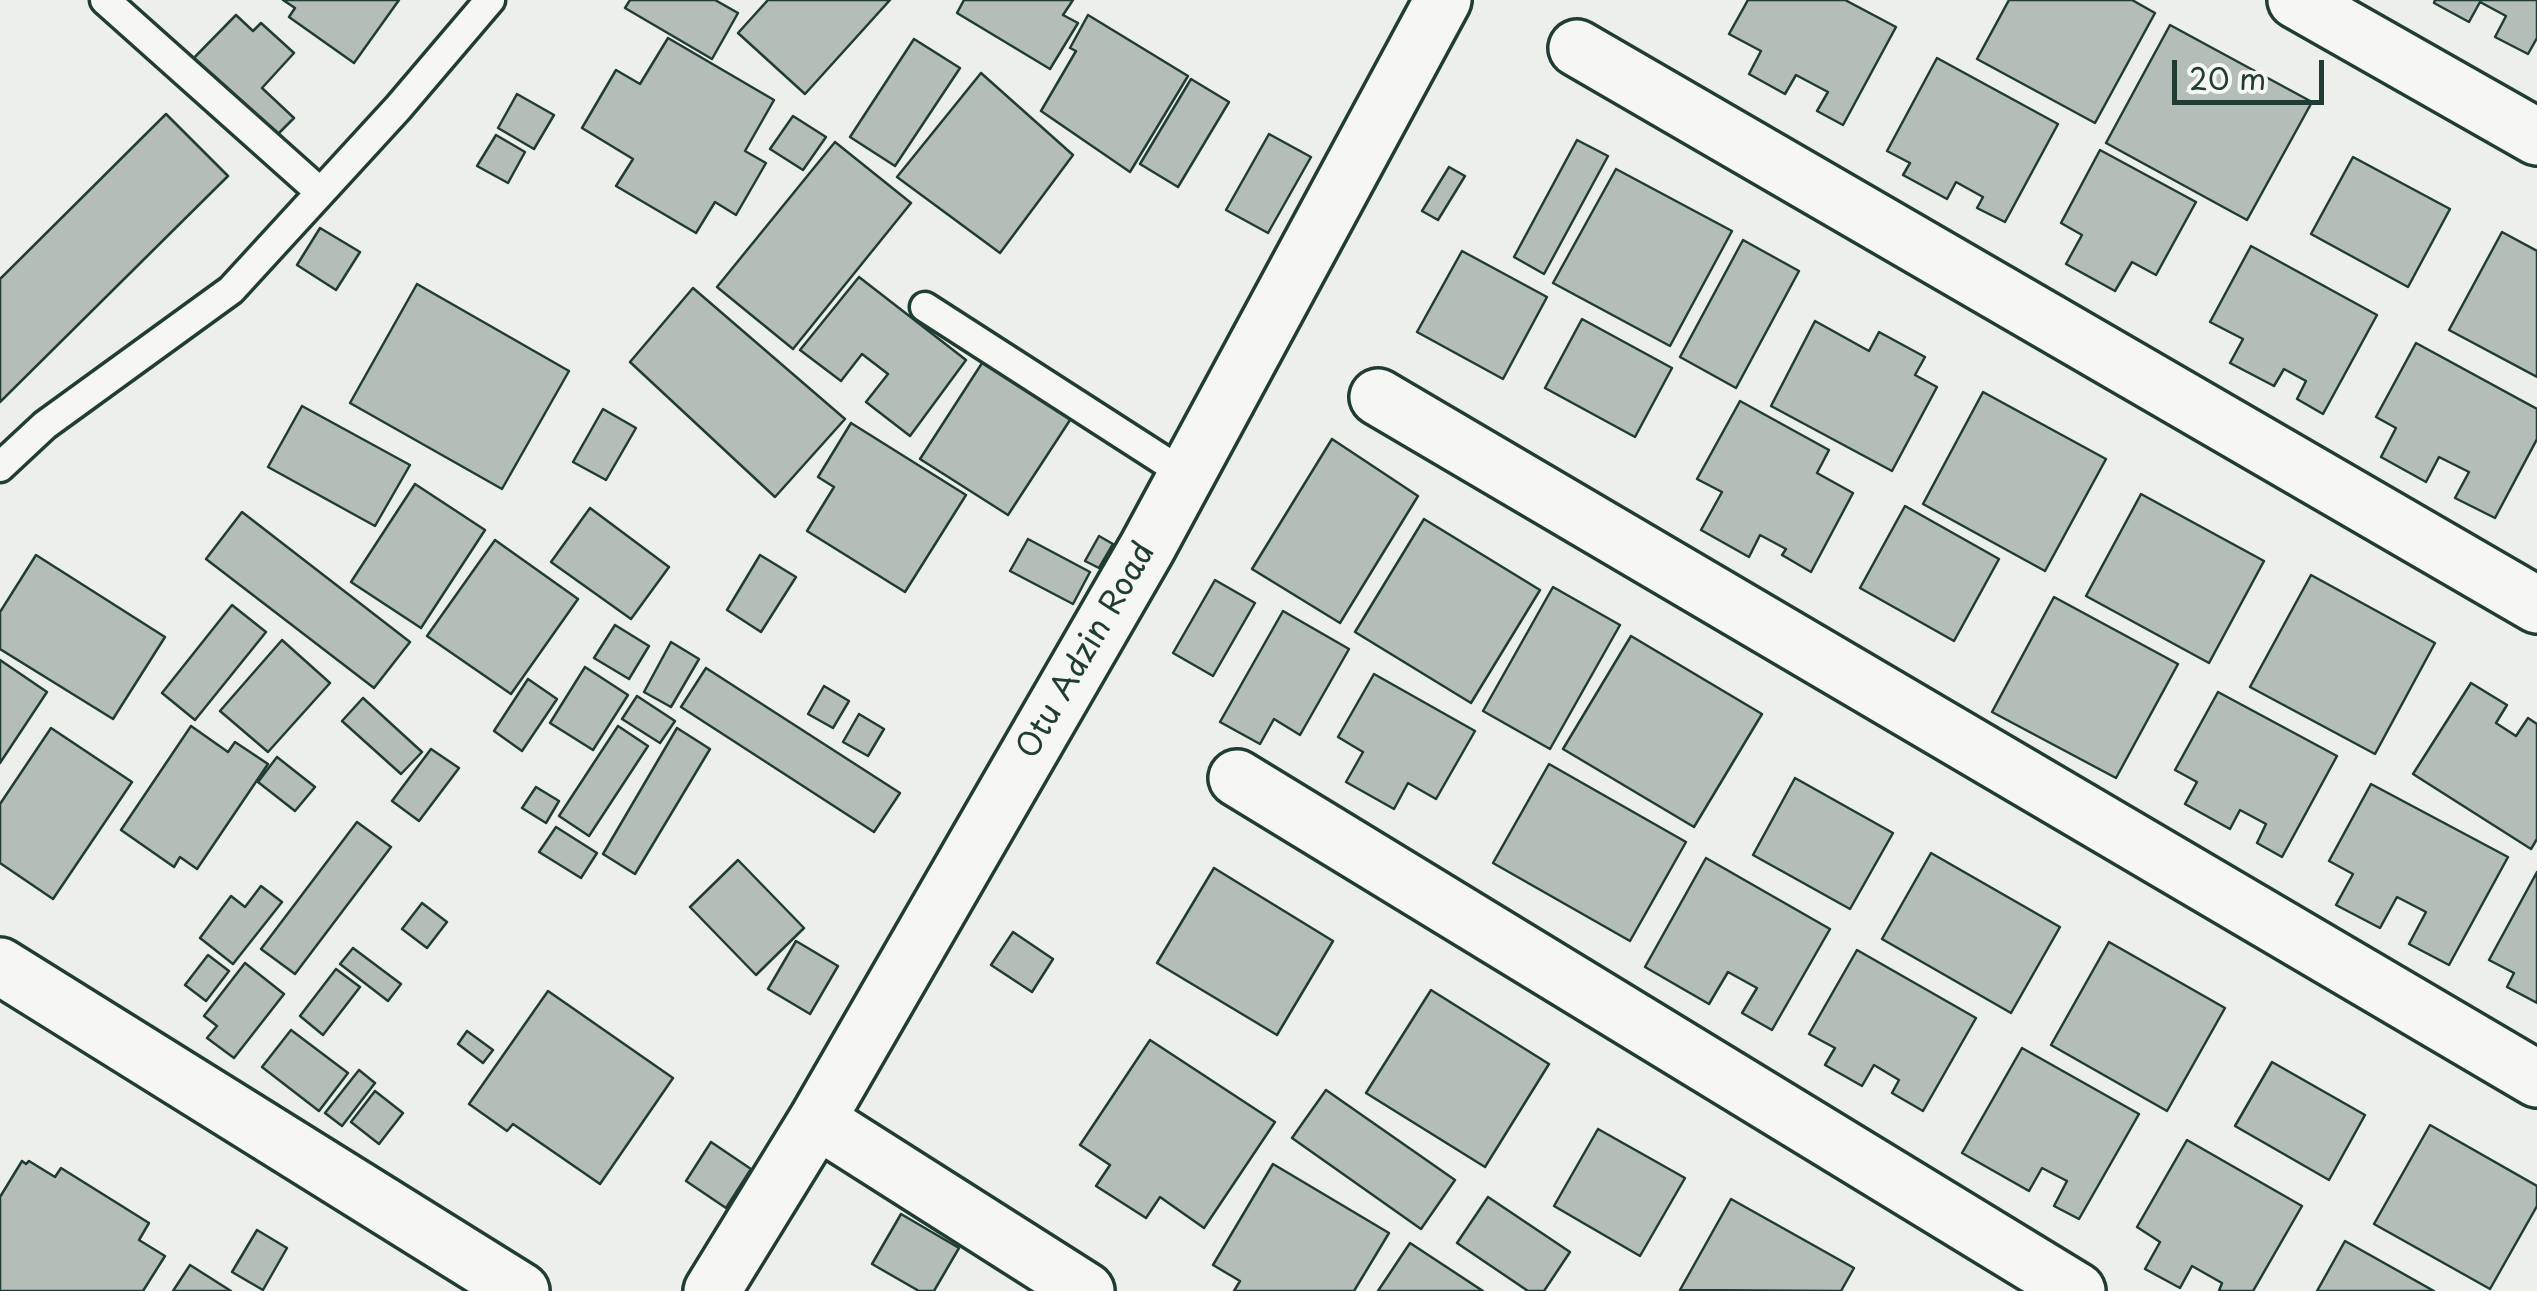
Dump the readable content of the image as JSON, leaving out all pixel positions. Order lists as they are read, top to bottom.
{
  "streets": {
    "street": ["Otu Adzin Road"]
  },
  "scale_bar": "20 m"
}
